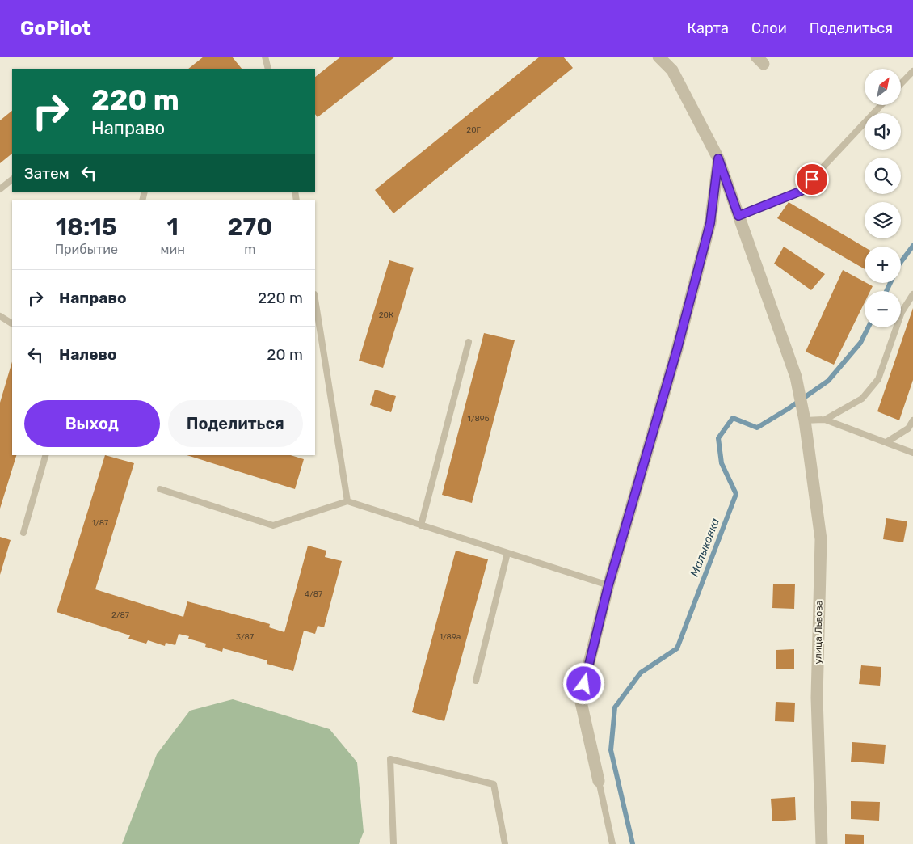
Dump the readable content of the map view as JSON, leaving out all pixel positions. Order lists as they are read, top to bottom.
{
  "streets": {
    "street": ["улица Львова"]
  },
  "water": ["Малыковка"],
  "house_numbers": [
    "20Г",
    "20К",
    "1/89б",
    "1/87",
    "4/87",
    "2/87",
    "3/87",
    "1/89а"
  ],
  "north": "top right",
  "page": {
    "header": "GoPilot",
    "nav": ["Карта", "Слои", "Поделиться"],
    "map_buttons": ["+", "−"],
    "turn": ["220 m", "Направо"],
    "then": "Затем",
    "eta": [
      "18:15",
      "Прибытие",
      "1",
      "мин",
      "270",
      "m"
    ],
    "list": [
      {
        "name": "Направо",
        "value": "220 m"
      },
      {
        "name": "Налево",
        "value": "20 m"
      }
    ],
    "buttons": ["Выход", "Поделиться"]
  }
}
